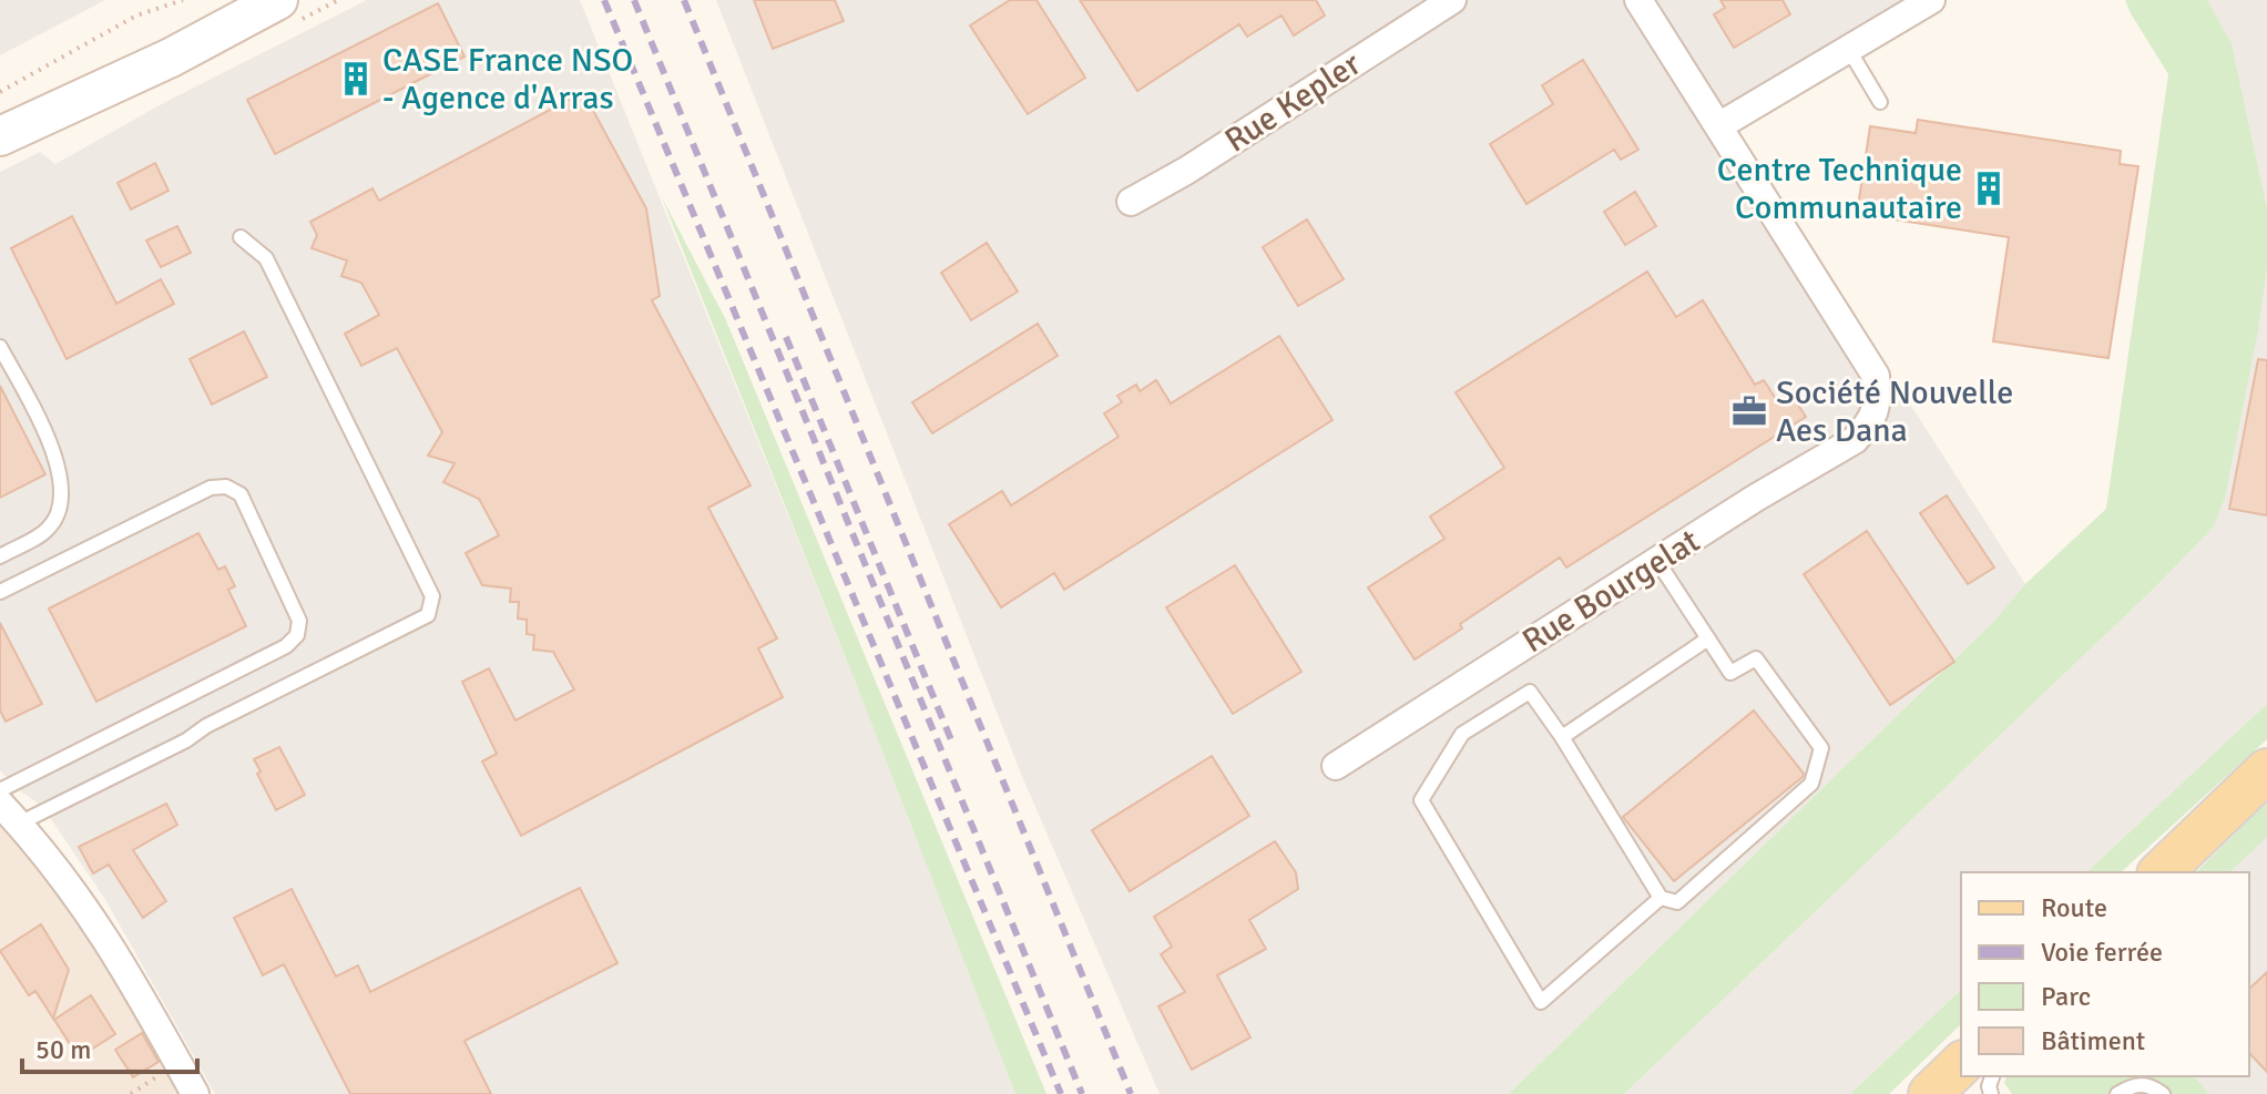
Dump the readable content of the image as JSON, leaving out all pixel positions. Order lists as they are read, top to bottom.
{
  "streets": {
    "street": ["Rue Kepler", "Rue Bourgelat"]
  },
  "places": {
    "building": ["CASE France NSO - Agence d'Arras", "Centre Technique Communautaire"],
    "office": ["Société Nouvelle Aes Dana"]
  },
  "legend": [
    "Route",
    "Voie ferrée",
    "Parc",
    "Bâtiment"
  ],
  "scale_bar": "50 m"
}
